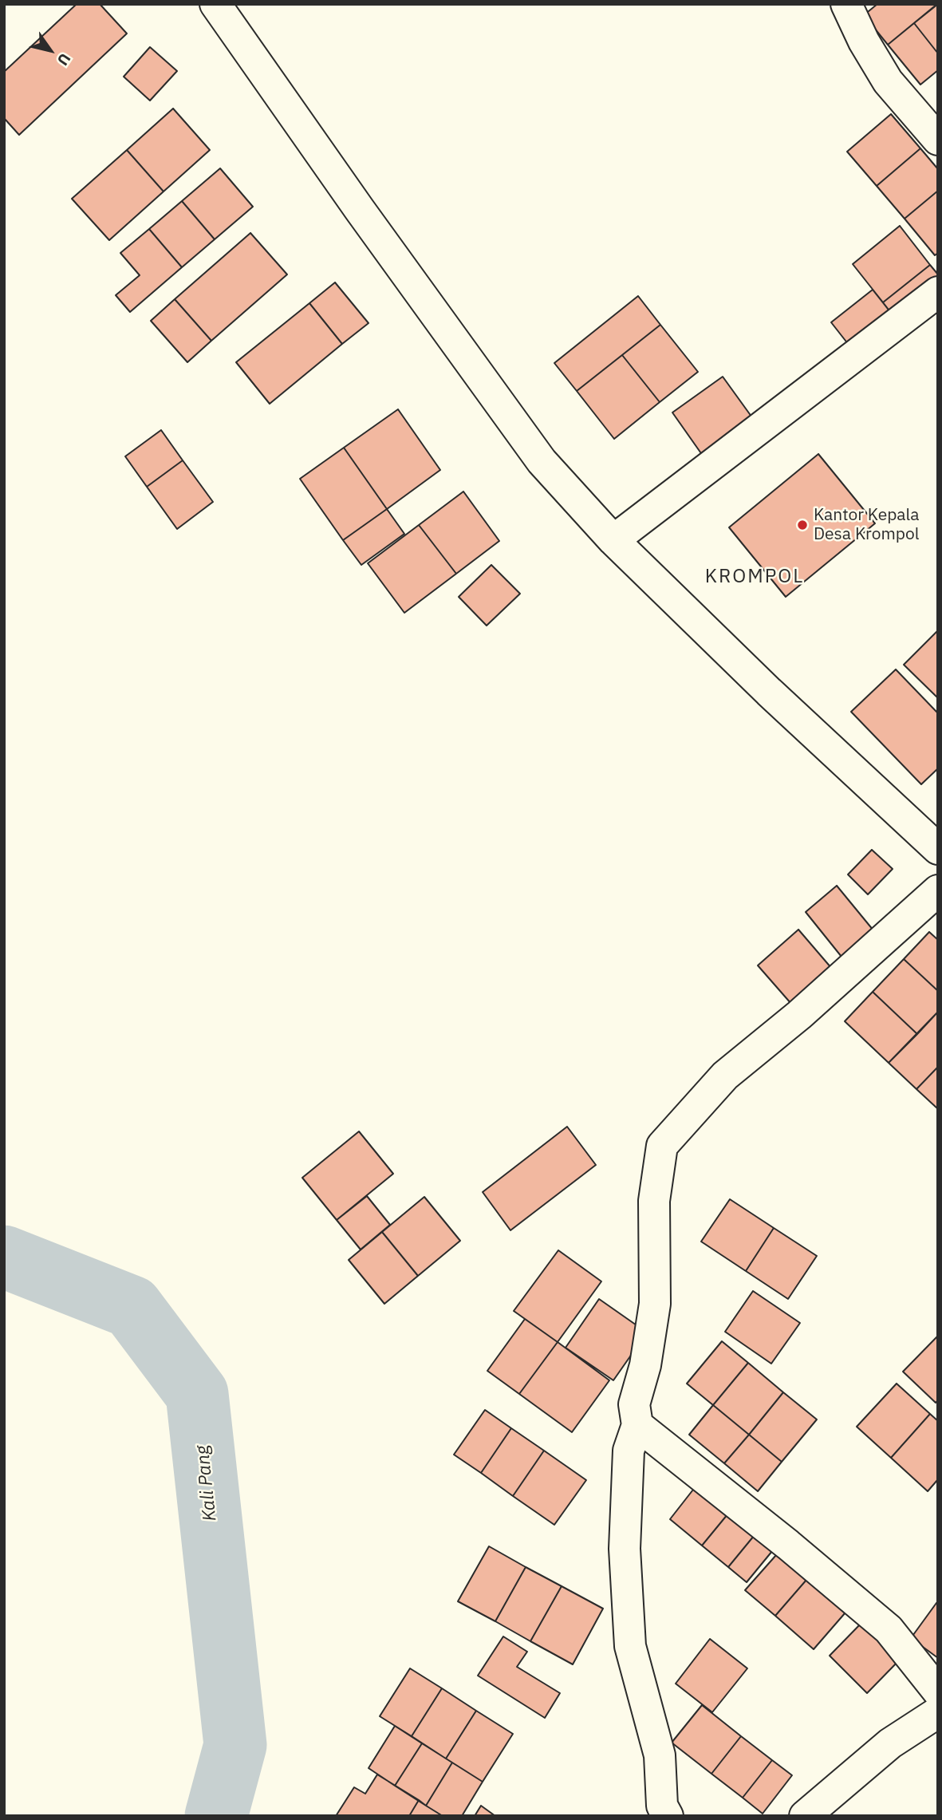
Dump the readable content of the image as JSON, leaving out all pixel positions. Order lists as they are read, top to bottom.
{
  "districts": ["KROMPOL"],
  "water": ["Kali Pang"],
  "places": ["Kantor Kepala Desa Krompol"],
  "north": "bottom right"
}
